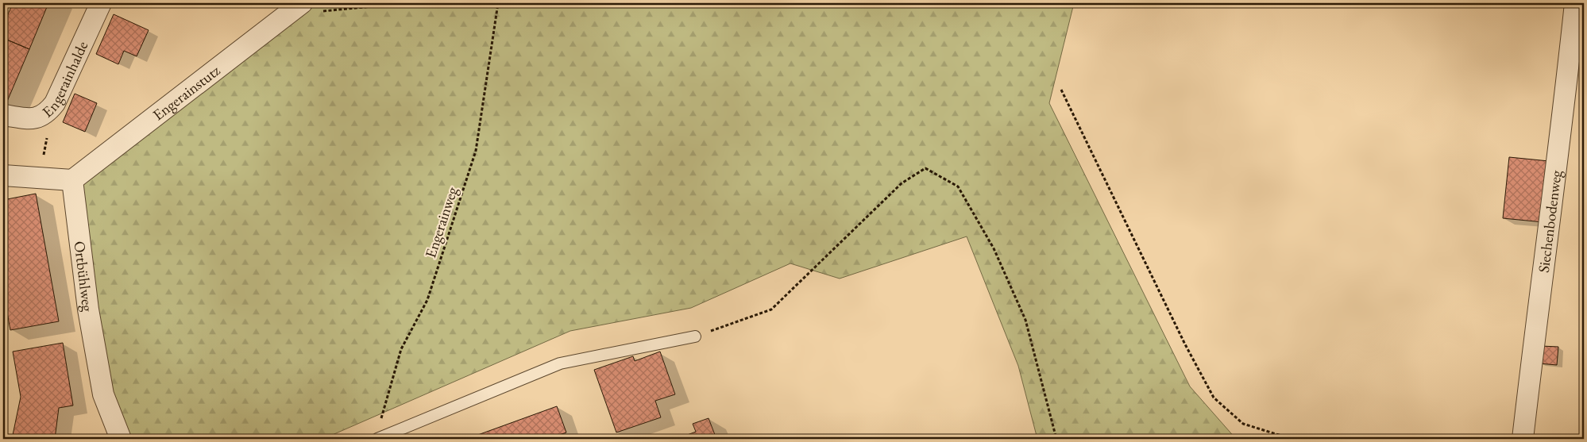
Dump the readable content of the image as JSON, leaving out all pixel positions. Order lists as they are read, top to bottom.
{
  "streets": {
    "street": [
      "Engerainhalde",
      "Engerainstutz",
      "Siechenbodenweg",
      "Ortbühlweg"
    ],
    "path": ["Engerainweg"]
  },
  "crossings": [
    ["Engerainstutz", "Ortbühlweg"]
  ]
}
